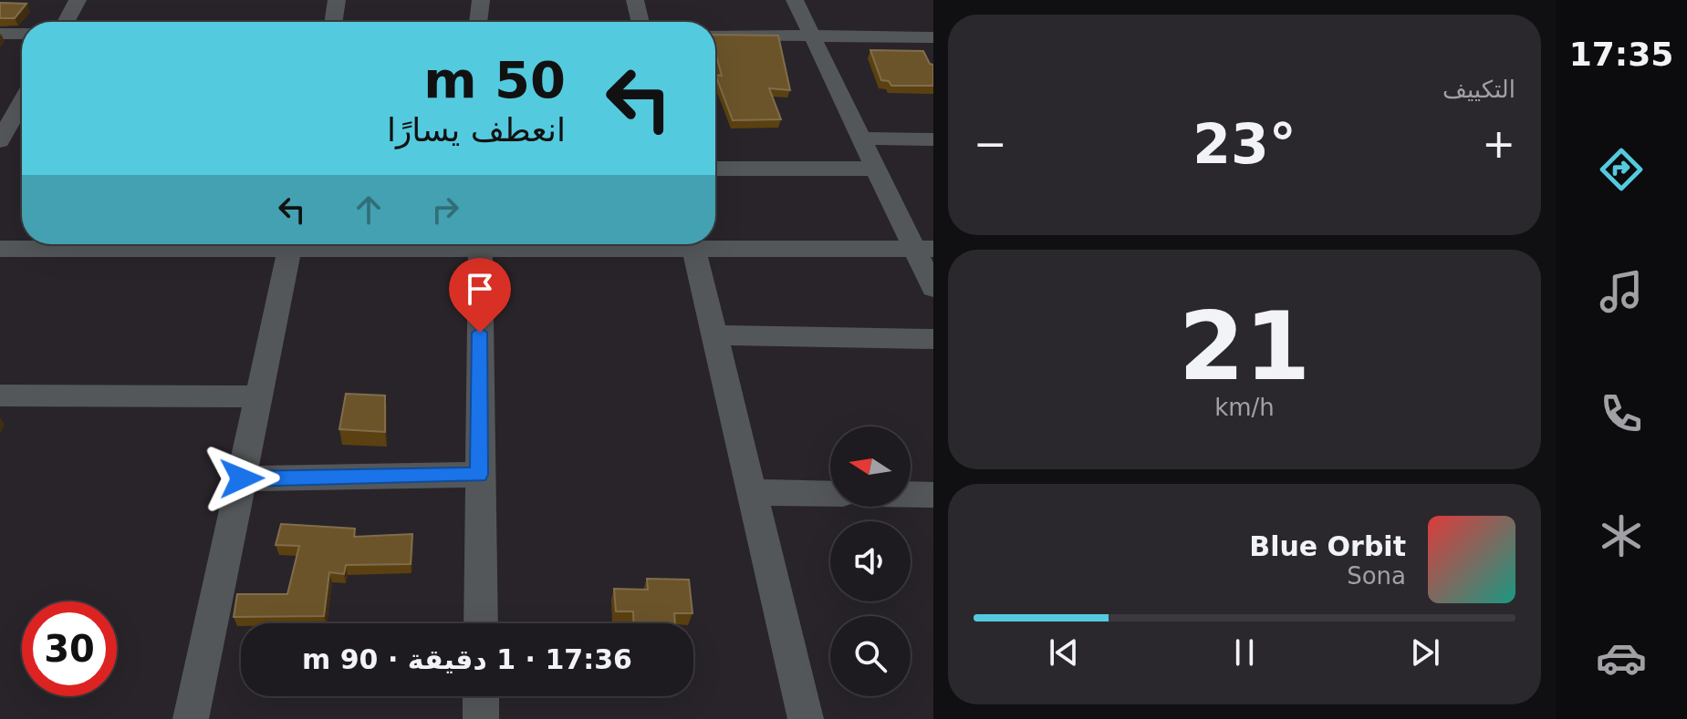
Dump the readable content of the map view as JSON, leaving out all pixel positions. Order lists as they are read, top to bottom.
{
  "north": "left",
  "page": {
    "tabs": "17:35",
    "tile": [
      "التكييف",
      ["21", "km/h"]
    ],
    "turn": ["50 m", "انعطف يسارًا"],
    "heat": ["−", "23°", "+"],
    "song": ["Blue Orbit", "Sona"],
    "limit": "30",
    "trip": "17:36 · 1 دقيقة · 90 m"
  }
}
